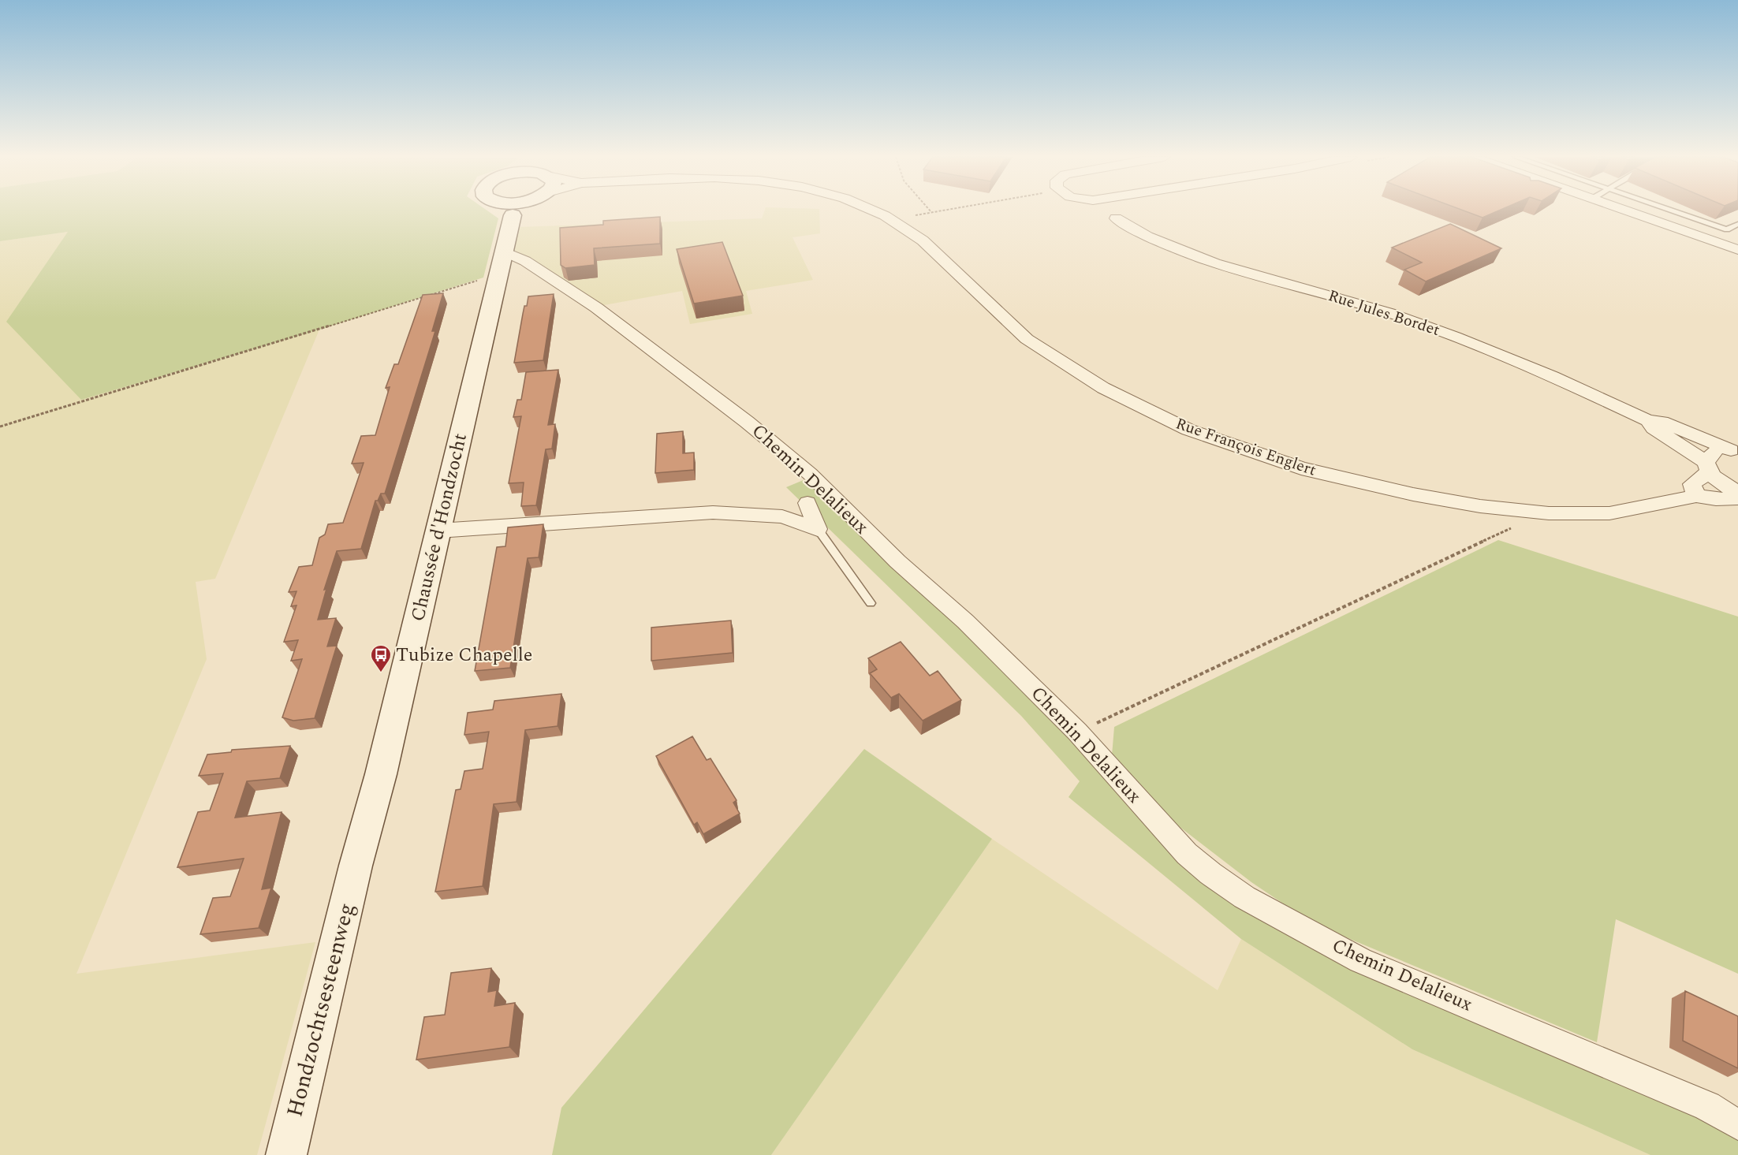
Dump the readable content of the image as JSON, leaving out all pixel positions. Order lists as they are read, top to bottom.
{
  "streets": {
    "main road": ["Chaussée d'Hondzocht", "Hondzochtsesteenweg"],
    "street": ["Rue Jules Bordet", "Rue François Englert", "Chemin Delalieux"]
  },
  "crossings": [
    ["Chemin Delalieux", "Chaussée d'Hondzocht"],
    ["Chaussée d'Hondzocht", "Hondzochtsesteenweg"]
  ],
  "places": {
    "bus stop": ["Tubize Chapelle"]
  }
}
